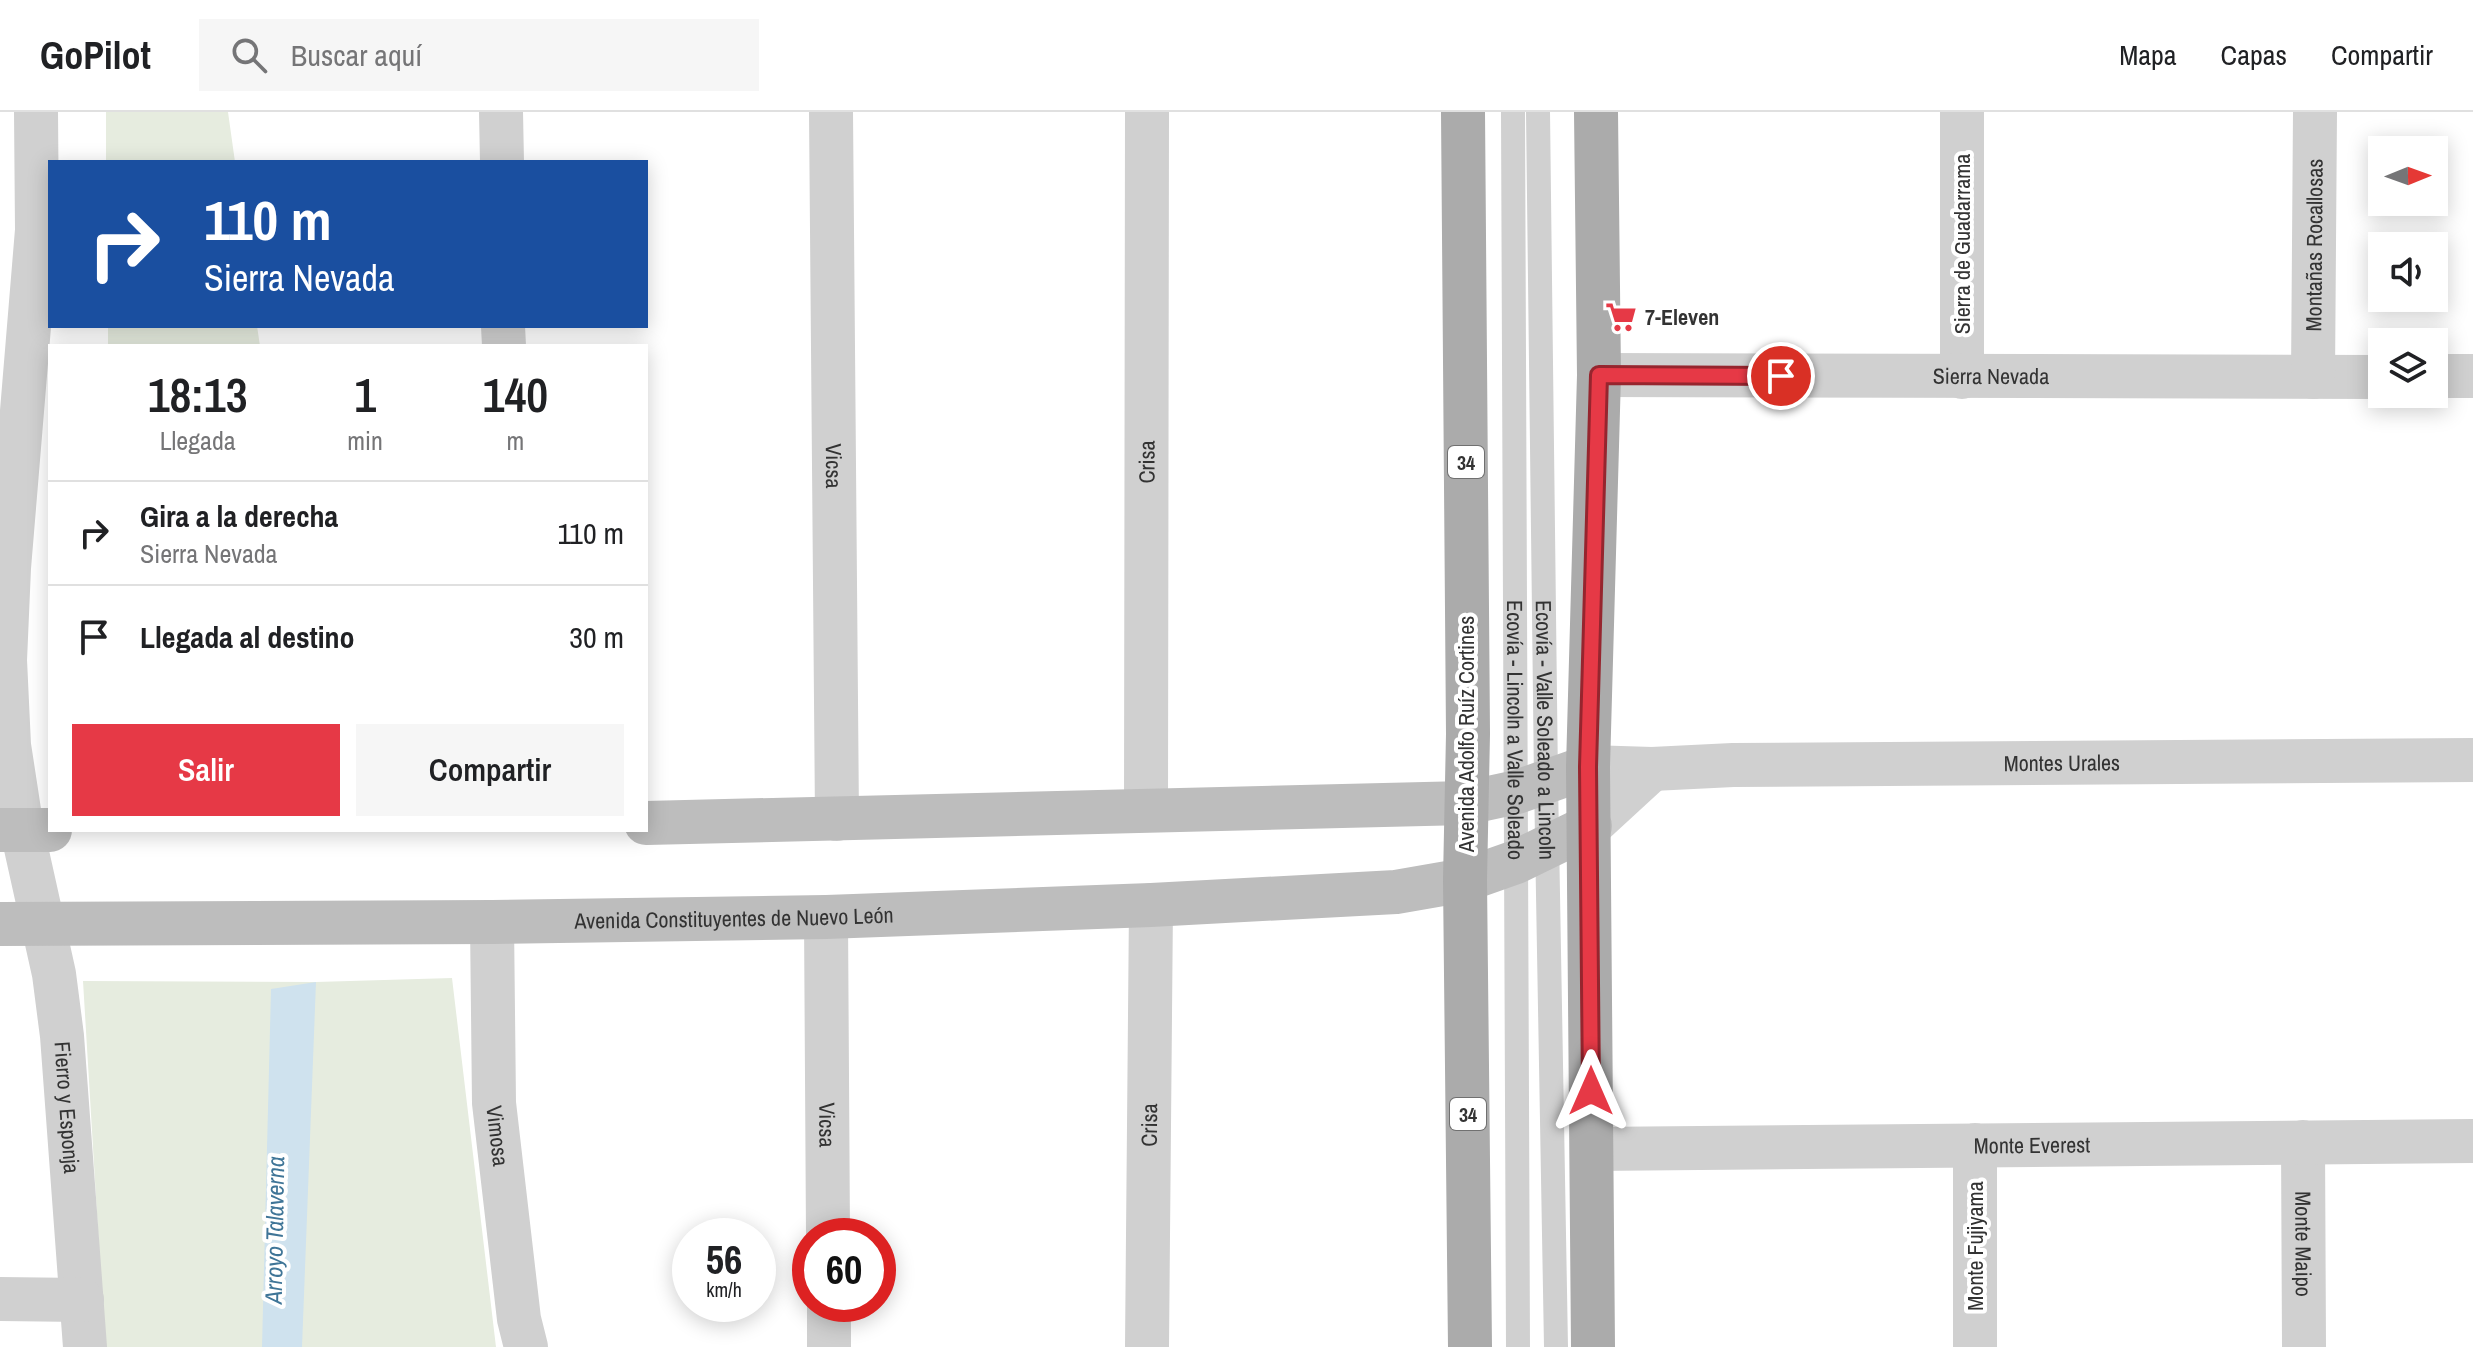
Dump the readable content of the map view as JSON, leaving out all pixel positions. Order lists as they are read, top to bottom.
{
  "streets": {
    "main road": ["34", "Avenida Adolfo Ruíz Cortines", "Avenida Constituyentes de Nuevo León"],
    "street": [
      "Sierra de Guadarrama",
      "Montañas Rocallosas",
      "Sierra Nevada",
      "Crisa",
      "Vicsa",
      "Montes Urales",
      "Fierro y Esponja",
      "Vimosa",
      "Monte Everest",
      "Monte Maipo",
      "Monte Fujiyama"
    ],
    "lane": ["Ecovía - Lincoln a Valle Soleado", "Ecovía - Valle Soleado a Lincoln"]
  },
  "crossings": [
    ["Sierra de Guadarrama", "Sierra Nevada"],
    ["Montañas Rocallosas", "Sierra Nevada"],
    ["Crisa", "Avenida Constituyentes de Nuevo León"],
    ["Vicsa", "Avenida Constituyentes de Nuevo León"],
    ["Ecovía - Lincoln a Valle Soleado", "Ecovía - Valle Soleado a Lincoln"],
    ["Ecovía - Lincoln a Valle Soleado", "Avenida Constituyentes de Nuevo León"],
    ["Ecovía - Valle Soleado a Lincoln", "Avenida Constituyentes de Nuevo León"],
    ["Avenida Adolfo Ruíz Cortines", "Avenida Constituyentes de Nuevo León"],
    ["Avenida Constituyentes de Nuevo León", "Fierro y Esponja"],
    ["Avenida Constituyentes de Nuevo León", "Vimosa"],
    ["Monte Everest", "Monte Maipo"],
    ["Monte Everest", "Monte Fujiyama"]
  ],
  "water": ["Arroyo Talaverna"],
  "places": {
    "supermarket": ["7-Eleven"]
  },
  "north": "right",
  "page": {
    "header": "GoPilot",
    "search": "Buscar aquí",
    "nav": ["Mapa", "Capas", "Compartir"],
    "turn": ["110 m", "Sierra Nevada"],
    "eta": [
      "18:13",
      "Llegada",
      "1",
      "min",
      "140",
      "m"
    ],
    "list": [
      {
        "name": "Gira a la derecha",
        "note": "Sierra Nevada",
        "value": "110 m"
      },
      {
        "name": "Llegada al destino",
        "value": "30 m"
      }
    ],
    "buttons": ["Salir", "Compartir"],
    "speed": "56 km/h",
    "limit": "60"
  }
}
